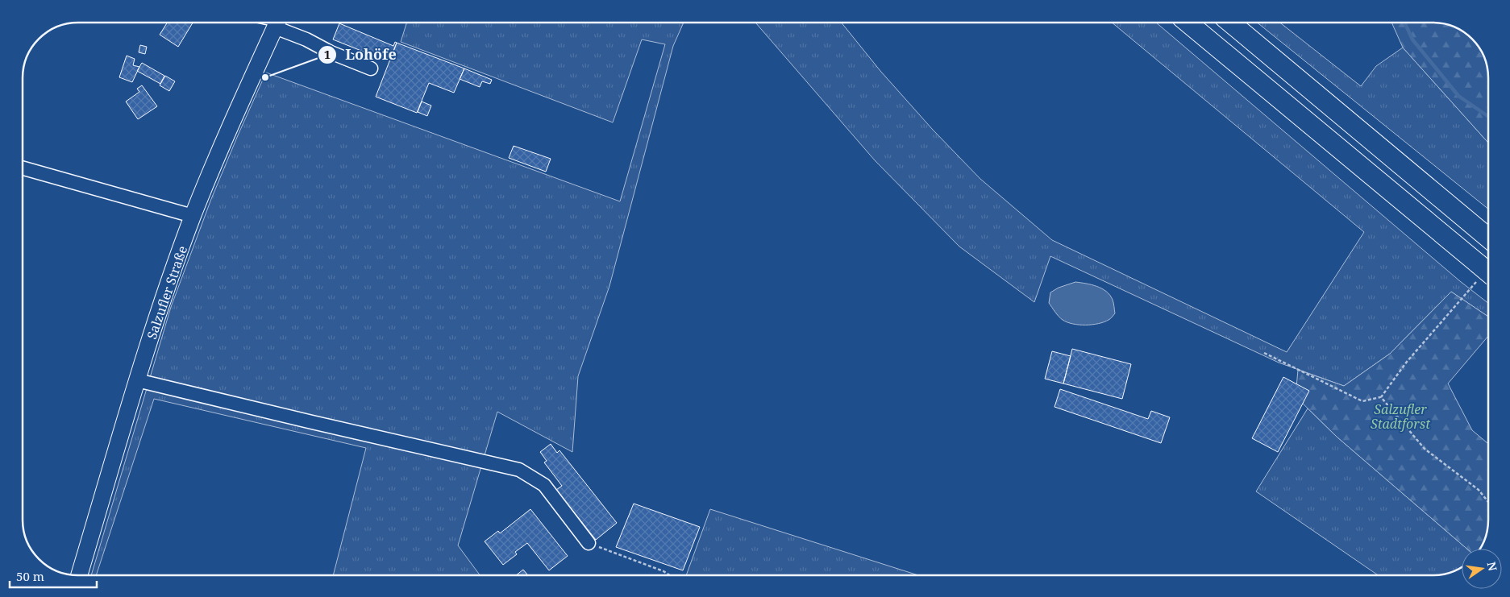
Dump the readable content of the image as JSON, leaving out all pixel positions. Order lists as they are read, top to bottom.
{
  "streets": {
    "main road": ["Salzufler Straße"]
  },
  "parks": ["Salzufler Stadtforst"],
  "places": ["Lohöfe"],
  "scale_bar": "50 m",
  "north": "right"
}
